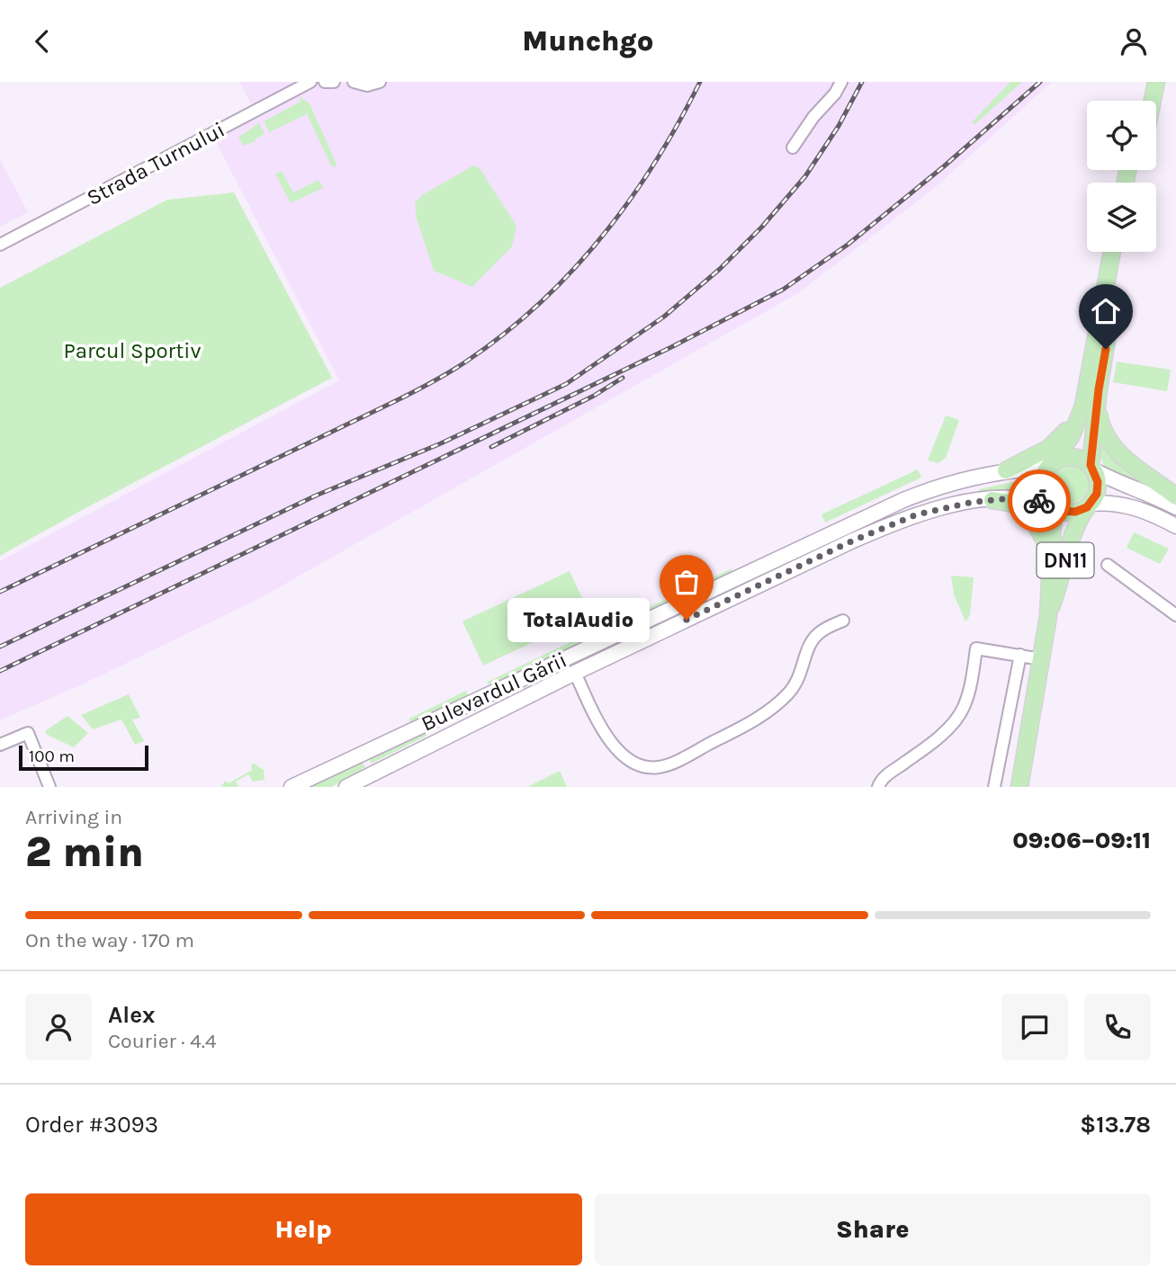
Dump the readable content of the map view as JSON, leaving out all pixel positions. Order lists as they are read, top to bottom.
{
  "streets": {
    "main road": ["DN11", "Bulevardul Gării"],
    "street": ["Strada Turnului"]
  },
  "crossings": [
    ["DN11", "Bulevardul Gării"]
  ],
  "parks": ["Parcul Sportiv"],
  "places": ["TotalAudio"],
  "scale_bar": "100 m",
  "page": {
    "header": "Munchgo",
    "bubble": "TotalAudio",
    "scale": "100 m",
    "heading": ["2 min", "Arriving in", "09:06–09:11"],
    "panel": [
      "Alex",
      "Courier · 4.4",
      "Order #3093",
      "$13.78"
    ],
    "bar": "On the way · 170 m",
    "buttons": ["Help", "Share"]
  }
}
